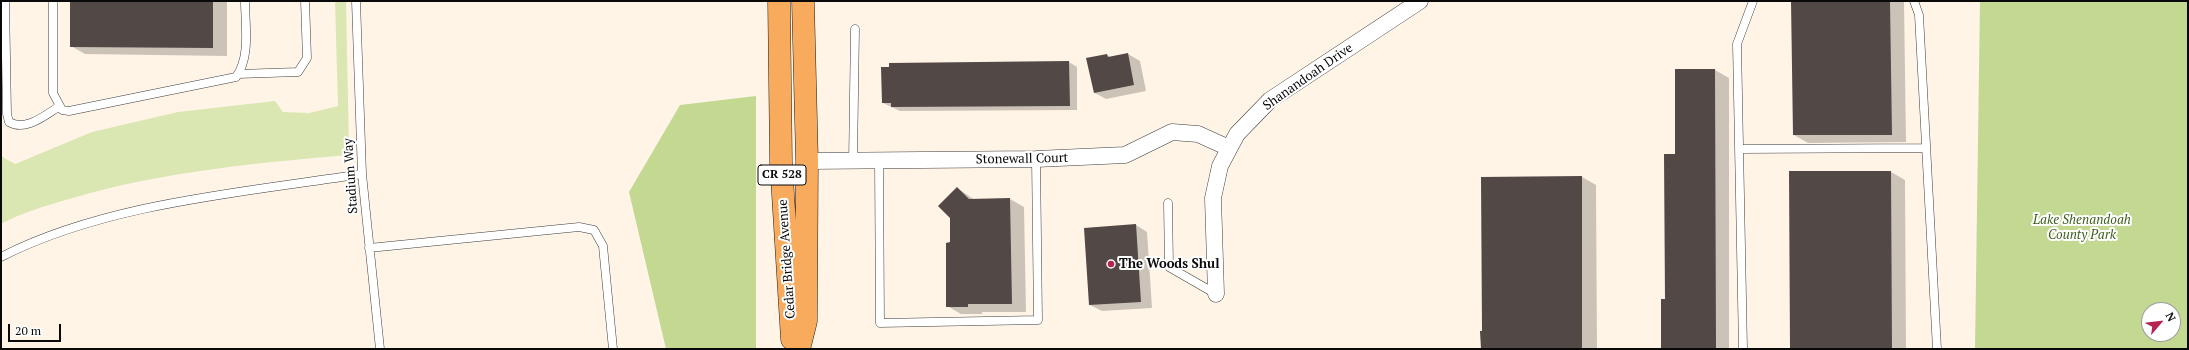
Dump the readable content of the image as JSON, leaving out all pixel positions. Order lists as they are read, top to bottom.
{
  "streets": {
    "main road": ["CR 528", "Cedar Bridge Avenue"],
    "street": ["Shanandoah Drive", "Stonewall Court"],
    "lane": ["Stadium Way"]
  },
  "crossings": [
    ["Shanandoah Drive", "Stonewall Court"]
  ],
  "parks": ["Lake Shenandoah County Park"],
  "places": ["The Woods Shul"],
  "scale_bar": "20 m",
  "north": "top right"
}
